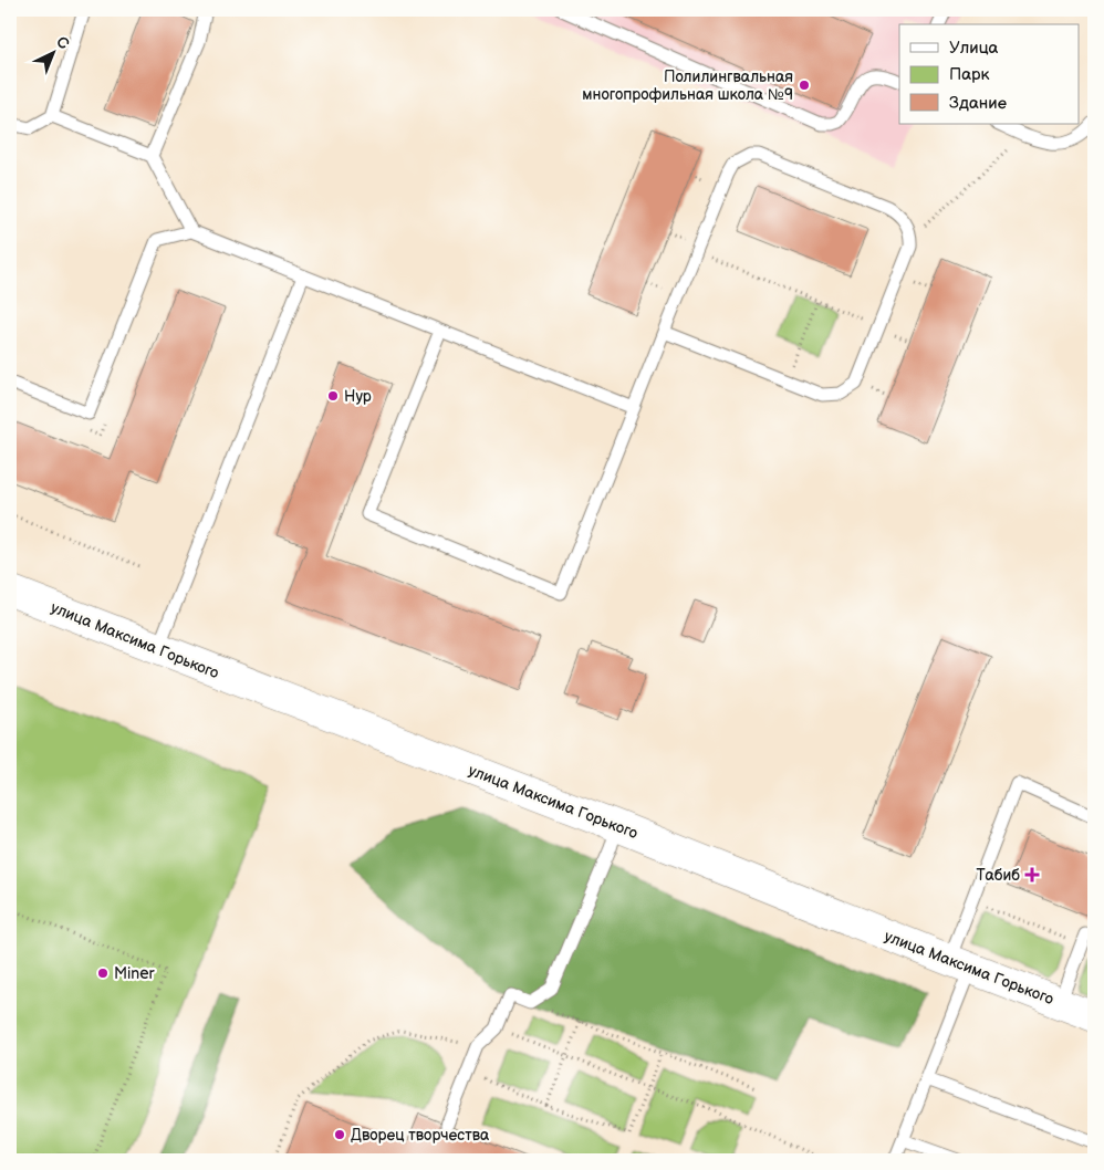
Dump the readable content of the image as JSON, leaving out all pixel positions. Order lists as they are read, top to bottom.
{
  "streets": {
    "main road": ["улица Максима Горького"]
  },
  "places": {
    "other": [
      "Полилингвальная многопрофильная школа №9",
      "Нур",
      "Miner",
      "Дворец творчества"
    ],
    "health": ["Табиб"]
  },
  "legend": ["Улица", "Парк", "Здание"],
  "north": "top right"
}
